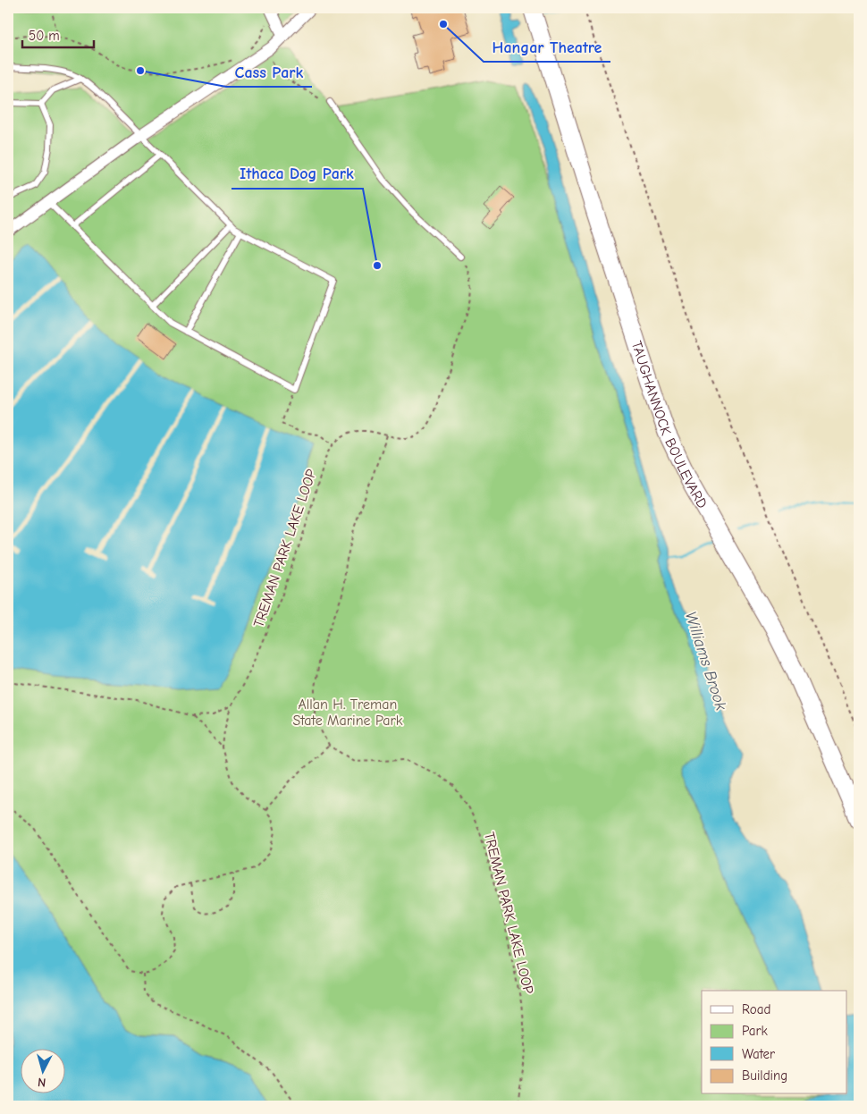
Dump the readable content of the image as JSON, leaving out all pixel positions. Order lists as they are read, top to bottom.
{
  "streets": {
    "main road": ["TAUGHANNOCK BOULEVARD"],
    "path": ["TREMAN PARK LAKE LOOP"]
  },
  "water": ["Williams Brook"],
  "parks": ["Allan H. Treman State Marine Park"],
  "places": ["Hangar Theatre", "Cass Park", "Ithaca Dog Park"],
  "legend": [
    "Road",
    "Park",
    "Water",
    "Building"
  ],
  "scale_bar": "50 m",
  "north": "bottom"
}
